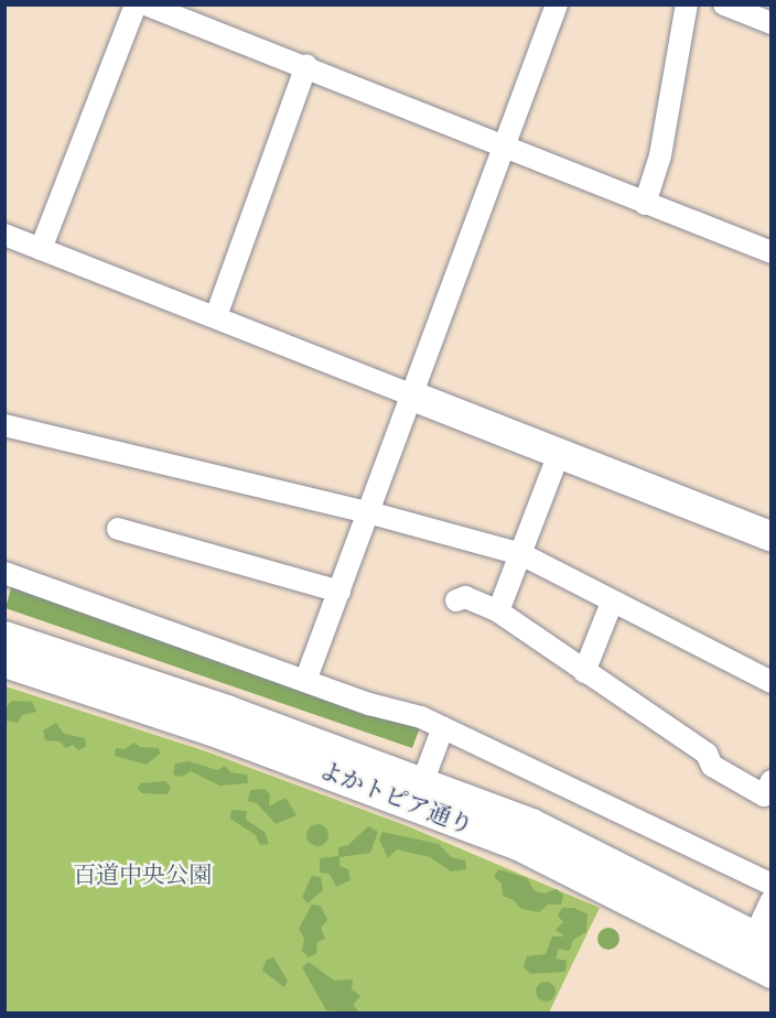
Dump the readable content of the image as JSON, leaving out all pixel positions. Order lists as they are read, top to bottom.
{
  "streets": {
    "street": ["よかトピア通り"]
  },
  "parks": ["百道中央公園"]
}
